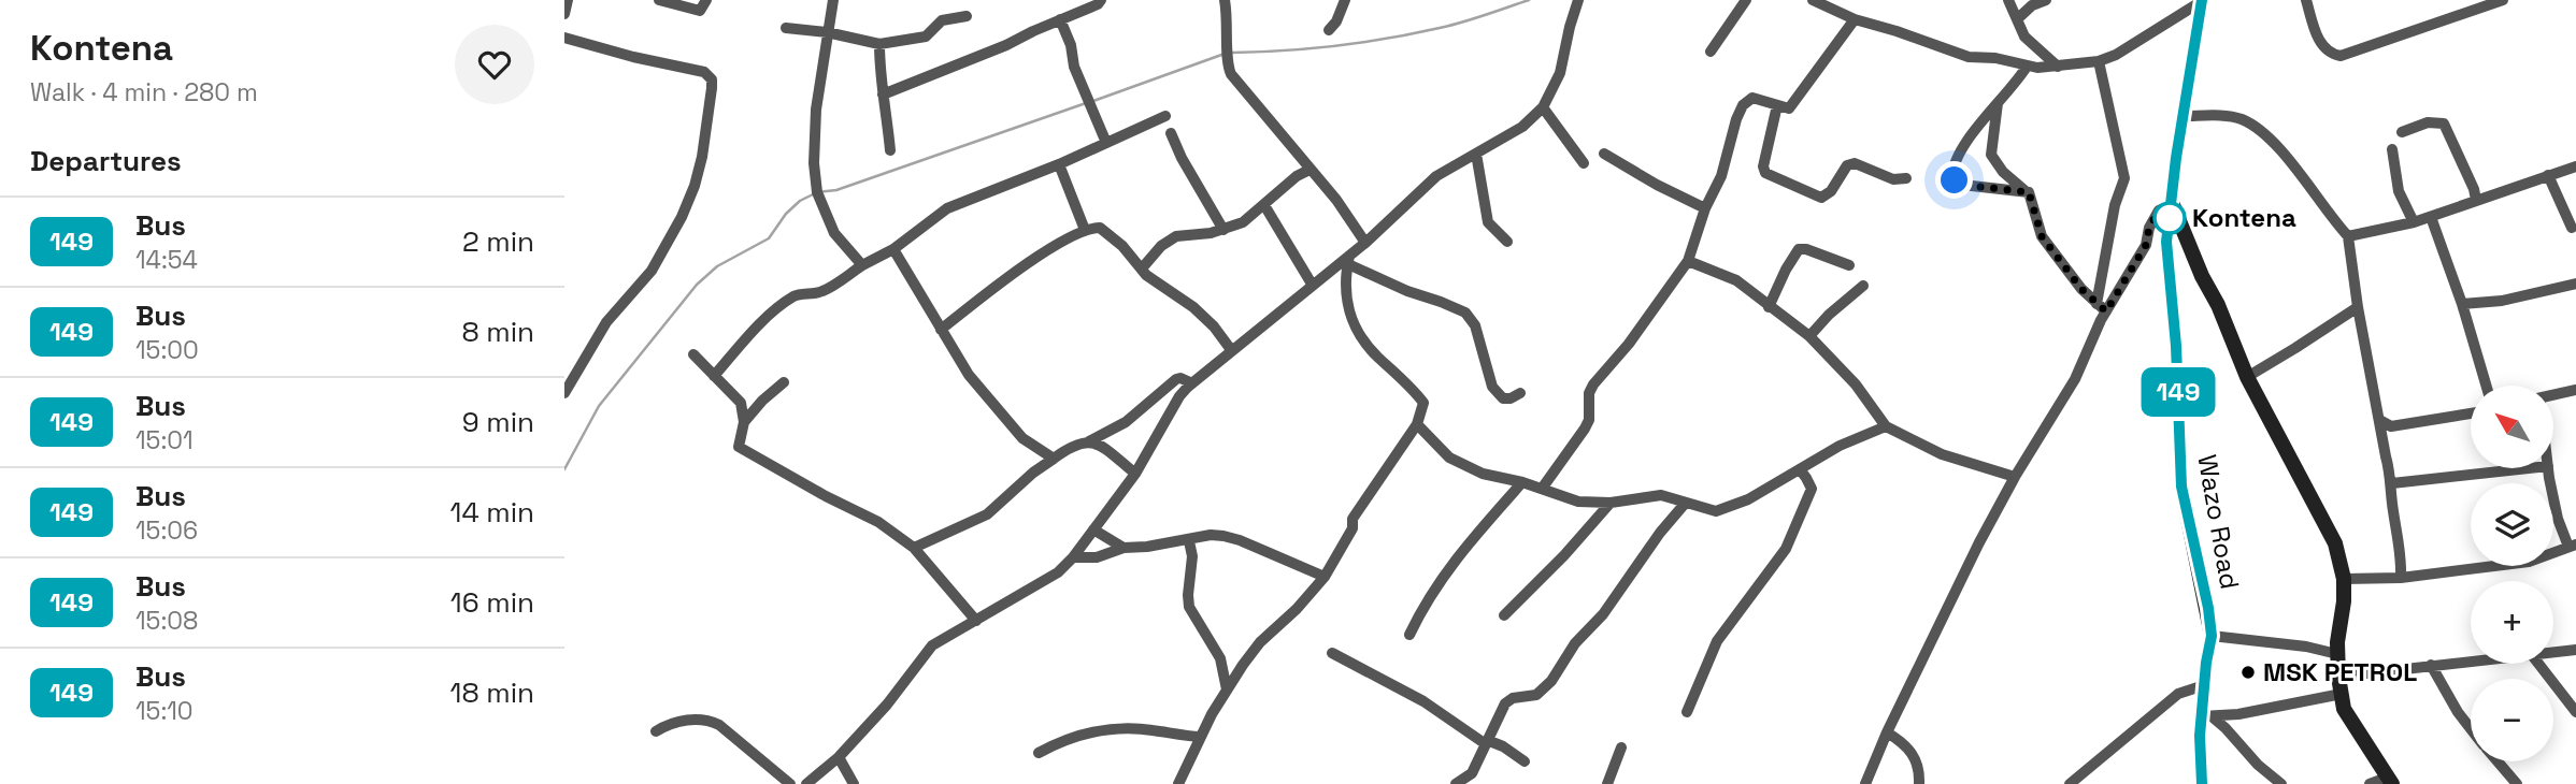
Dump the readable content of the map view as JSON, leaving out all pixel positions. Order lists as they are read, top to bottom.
{
  "streets": {
    "main road": ["Wazo Road"]
  },
  "places": ["Kontena", "MSK PETROL"],
  "lines": ["bus line 149"],
  "north": "top left",
  "page": {
    "heading": [
      ["Kontena", "Walk · 4 min · 280 m"],
      "Departures"
    ],
    "on_map": "149",
    "list": [
      {
        "mark": "149",
        "name": "Bus",
        "note": "14:54",
        "value": "2 min"
      },
      {
        "mark": "149",
        "name": "Bus",
        "note": "15:00",
        "value": "8 min"
      },
      {
        "mark": "149",
        "name": "Bus",
        "note": "15:01",
        "value": "9 min"
      },
      {
        "mark": "149",
        "name": "Bus",
        "note": "15:06",
        "value": "14 min"
      },
      {
        "mark": "149",
        "name": "Bus",
        "note": "15:08",
        "value": "16 min"
      },
      {
        "mark": "149",
        "name": "Bus",
        "note": "15:10",
        "value": "18 min"
      }
    ],
    "map_buttons": ["+", "−"]
  }
}
